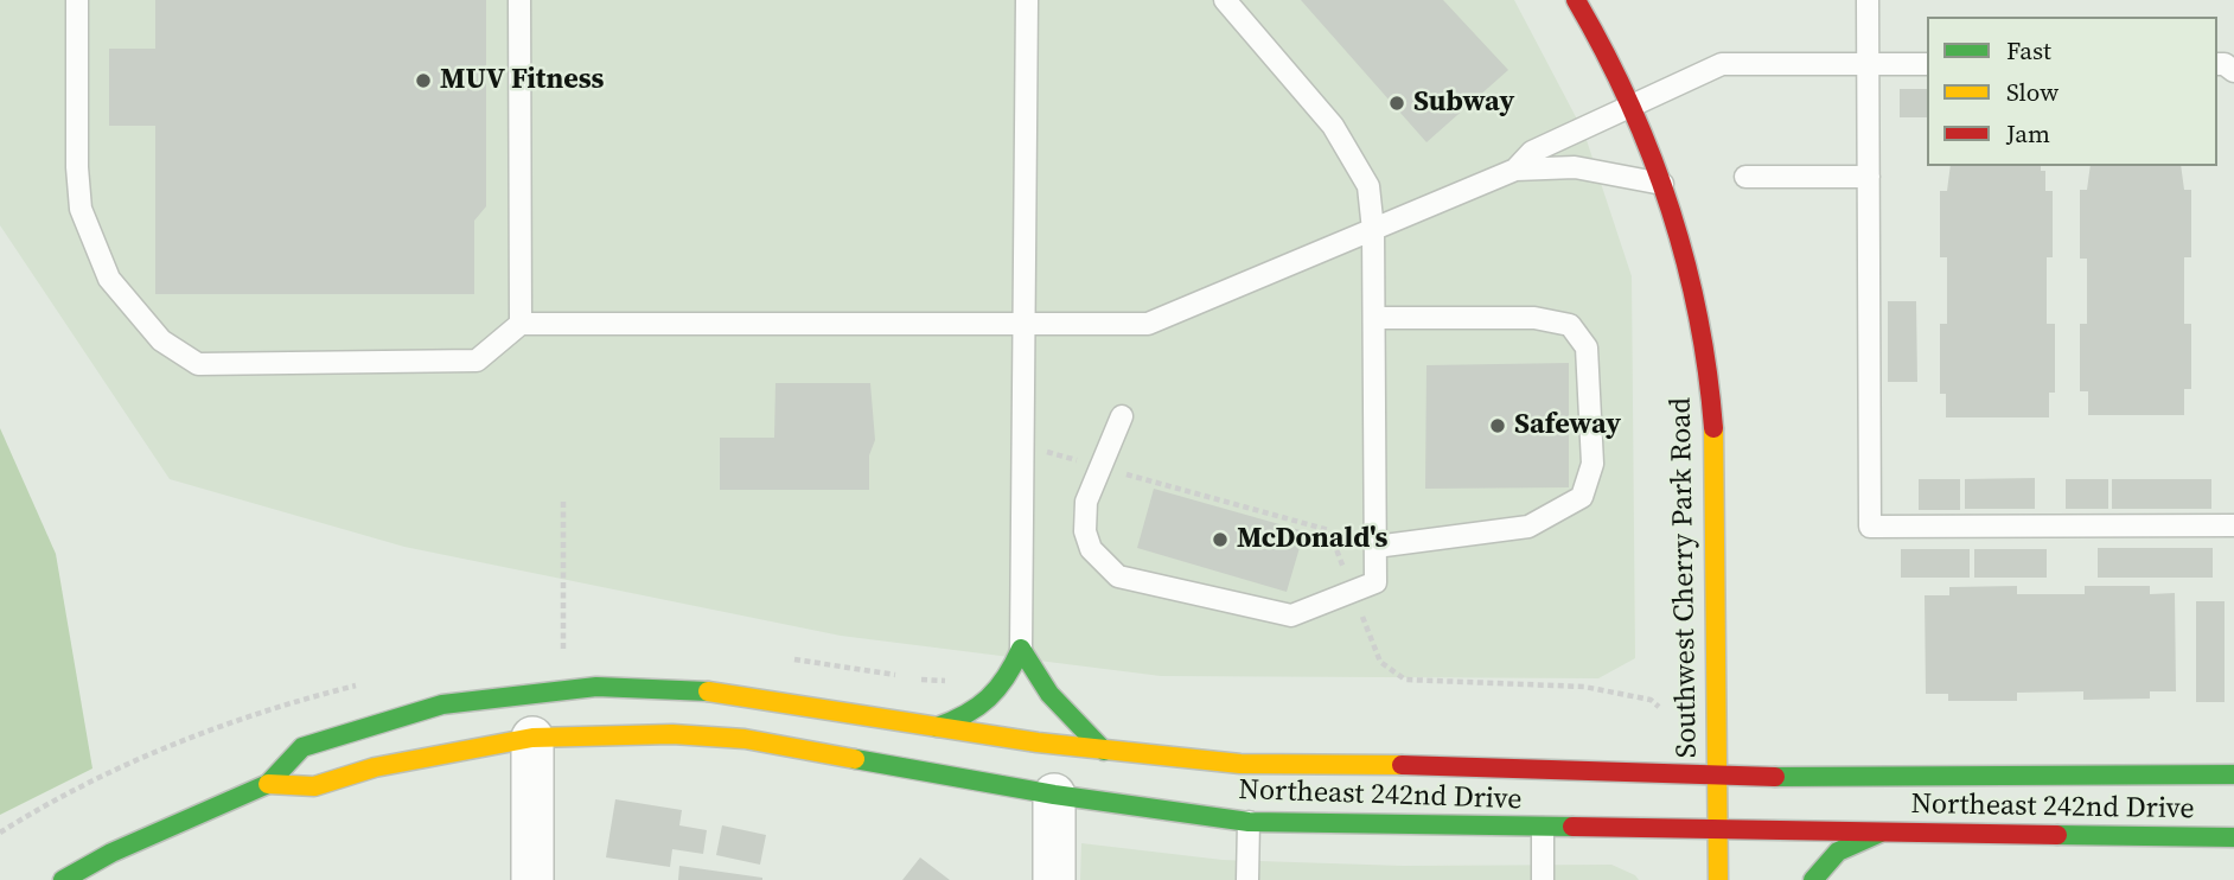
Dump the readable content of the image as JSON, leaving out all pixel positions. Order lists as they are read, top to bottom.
{
  "streets": {
    "main road": ["Southwest Cherry Park Road", "Northeast 242nd Drive"]
  },
  "crossings": [
    ["Southwest Cherry Park Road", "Northeast 242nd Drive"]
  ],
  "places": [
    "MUV Fitness",
    "Subway",
    "Safeway",
    "McDonald's"
  ],
  "legend": ["Fast", "Slow", "Jam"]
}
